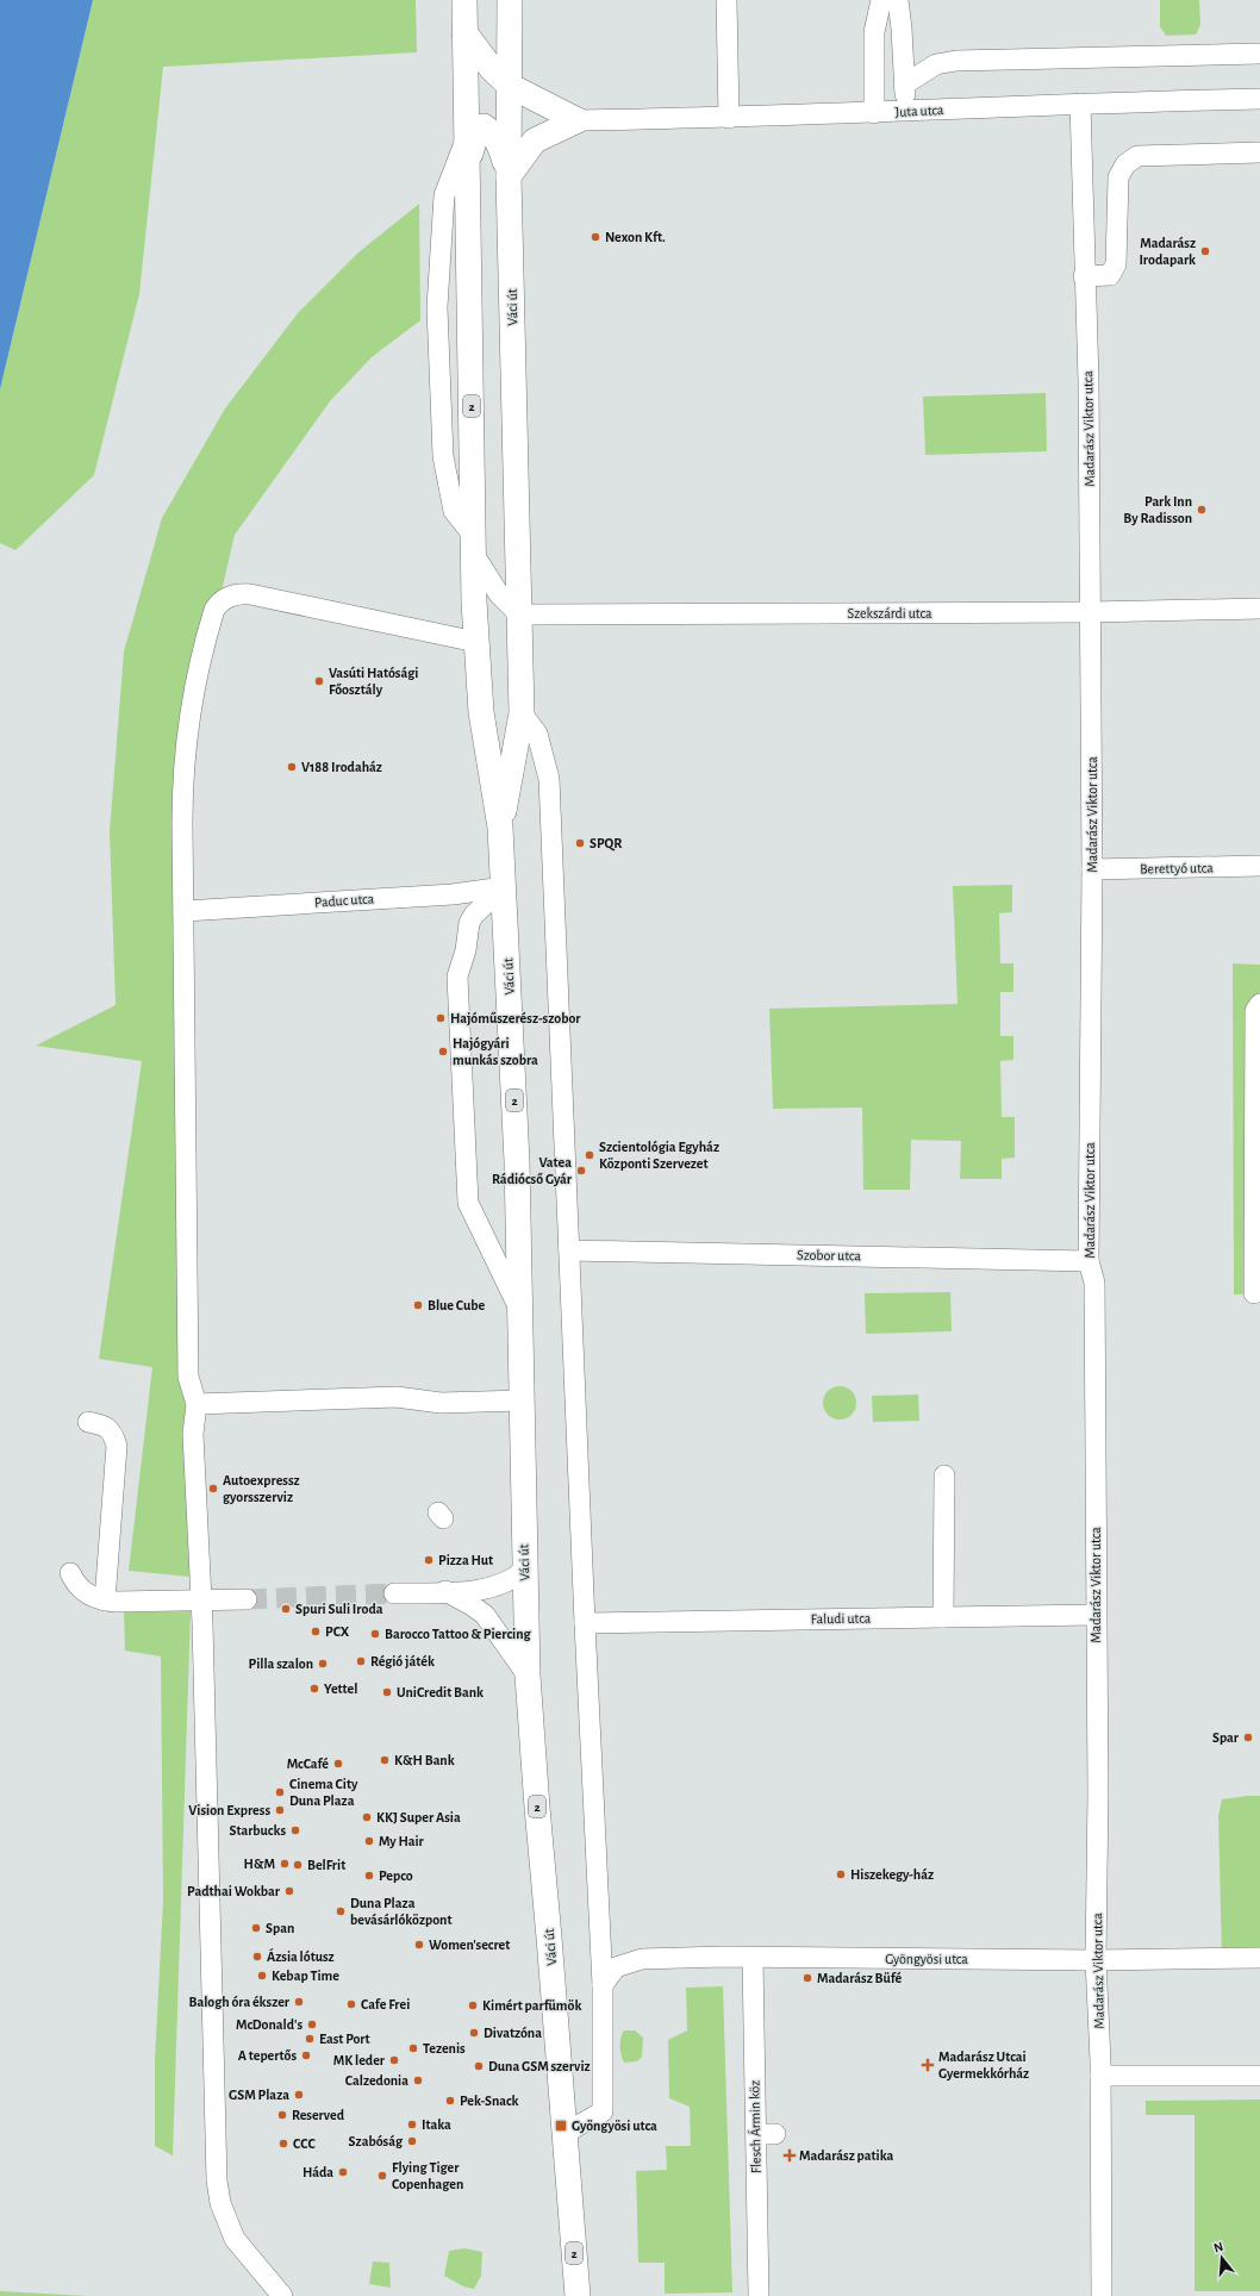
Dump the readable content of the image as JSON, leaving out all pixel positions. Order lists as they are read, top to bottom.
{
  "streets": {
    "main road": ["Váci út", "2"],
    "street": [
      "Juta utca",
      "Madarász Viktor utca",
      "Szekszárdi utca",
      "Berettyó utca",
      "Paduc utca",
      "Szobor utca",
      "Faludi utca",
      "Gyöngyösi utca",
      "Flesch Ármin köz"
    ]
  },
  "crossings": [
    ["Juta utca", "Madarász Viktor utca"],
    ["Váci út", "Szekszárdi utca"],
    ["Váci út", "Paduc utca"],
    ["Madarász Viktor utca", "Szekszárdi utca"],
    ["Madarász Viktor utca", "Berettyó utca"],
    ["Madarász Viktor utca", "Szobor utca"],
    ["Madarász Viktor utca", "Faludi utca"],
    ["Madarász Viktor utca", "Gyöngyösi utca"],
    ["Gyöngyösi utca", "Flesch Ármin köz"]
  ],
  "places": {
    "other": [
      "Nexon Kft.",
      "Madarász Irodapark",
      "Park Inn By Radisson",
      "Vasúti Hatósági Főosztály",
      "V188 Irodaház",
      "SPQR",
      "Hajóműszerész-szobor",
      "Hajógyári munkás szobra",
      "Szcientológia Egyház Központi Szervezet",
      "Vatea Rádiócső Gyár",
      "Blue Cube",
      "Autoexpressz gyorsszerviz",
      "Pizza Hut",
      "Spuri Suli Iroda",
      "PCX",
      "Barocco Tattoo & Piercing",
      "Régió játék",
      "Pilla szalon",
      "Yettel",
      "UniCredit Bank",
      "Spar",
      "K&H Bank",
      "McCafé",
      "Cinema City Duna Plaza",
      "Vision Express",
      "KKJ Super Asia",
      "Starbucks",
      "My Hair",
      "H&M",
      "BelFrit",
      "Hiszekegy-ház",
      "Pepco",
      "Padthai Wokbar",
      "Duna Plaza bevásárlóközpont",
      "Span",
      "Women'secret",
      "Ázsia lótusz",
      "Kebap Time",
      "Madarász Büfé",
      "Balogh óra ékszer",
      "Cafe Frei",
      "Kimért parfümök",
      "McDonald's",
      "Divatzóna",
      "East Port",
      "Tezenis",
      "A tepertős",
      "MK leder",
      "Duna GSM szerviz",
      "Calzedonia",
      "GSM Plaza",
      "Pek-Snack",
      "Reserved",
      "Itaka",
      "Szabóság",
      "CCC",
      "Háda",
      "Flying Tiger Copenhagen"
    ],
    "health": ["Madarász Utcai Gyermekkórház", "Madarász patika"],
    "transit": ["Gyöngyösi utca"]
  },
  "north": "top"
}
